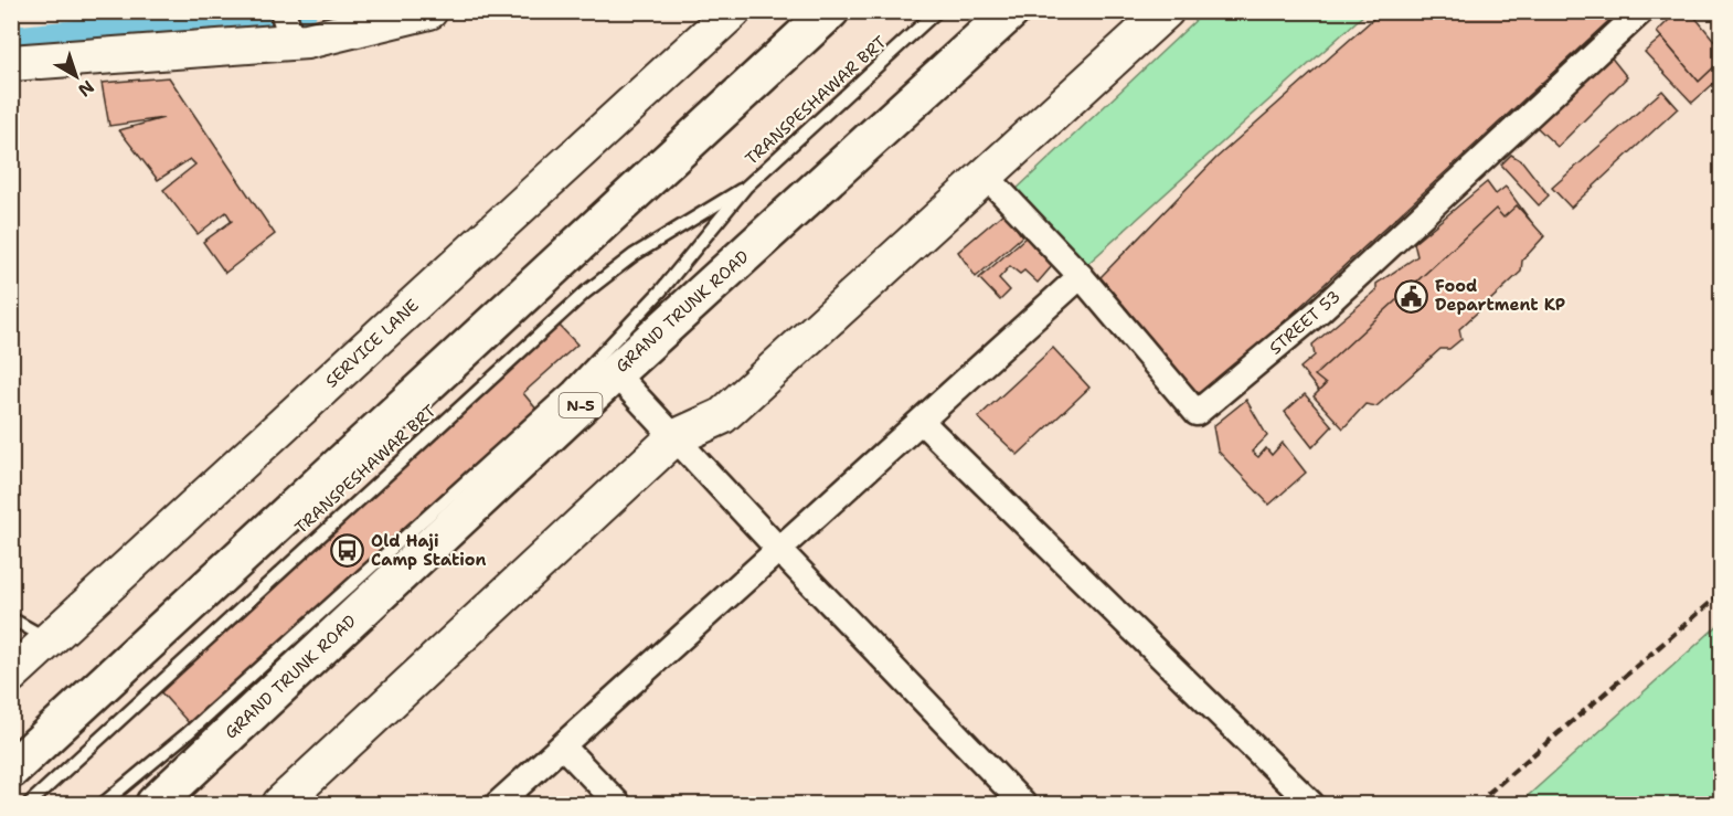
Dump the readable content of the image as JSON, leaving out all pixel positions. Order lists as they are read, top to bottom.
{
  "streets": {
    "highway": ["GRAND TRUNK ROAD", "N-5"],
    "street": ["STREET 53", "SERVICE LANE"],
    "lane": ["TRANSPESHAWAR BRT"]
  },
  "places": {
    "public building": ["Food Department KP"],
    "bus stop": ["Old Haji Camp Station"]
  },
  "north": "bottom right"
}
